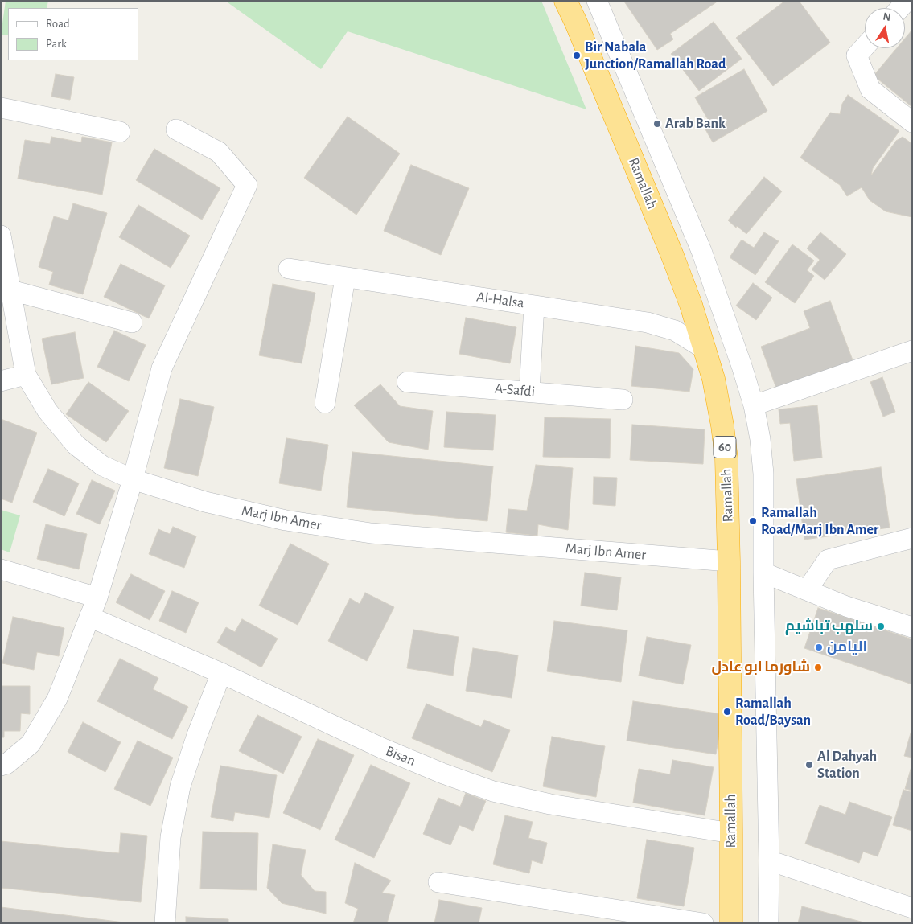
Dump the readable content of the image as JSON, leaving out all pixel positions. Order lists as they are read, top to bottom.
{
  "streets": {
    "highway": ["Ramallah", "60"],
    "street": [
      "Al-Halsa",
      "A-Safdi",
      "Marj Ibn Amer",
      "Bisan"
    ]
  },
  "crossings": [
    ["Ramallah", "Al-Halsa"],
    ["Ramallah", "Marj Ibn Amer"],
    ["Ramallah", "Bisan"]
  ],
  "places": [
    "Bir Nabala Junction/Ramallah Road",
    "Arab Bank",
    "Ramallah Road/Marj Ibn Amer",
    "سلهب تباشيم",
    "اليامن",
    "شاورما ابو عادل",
    "Ramallah Road/Baysan",
    "Al Dahyah Station"
  ],
  "legend": ["Road", "Park"],
  "north": "top"
}
